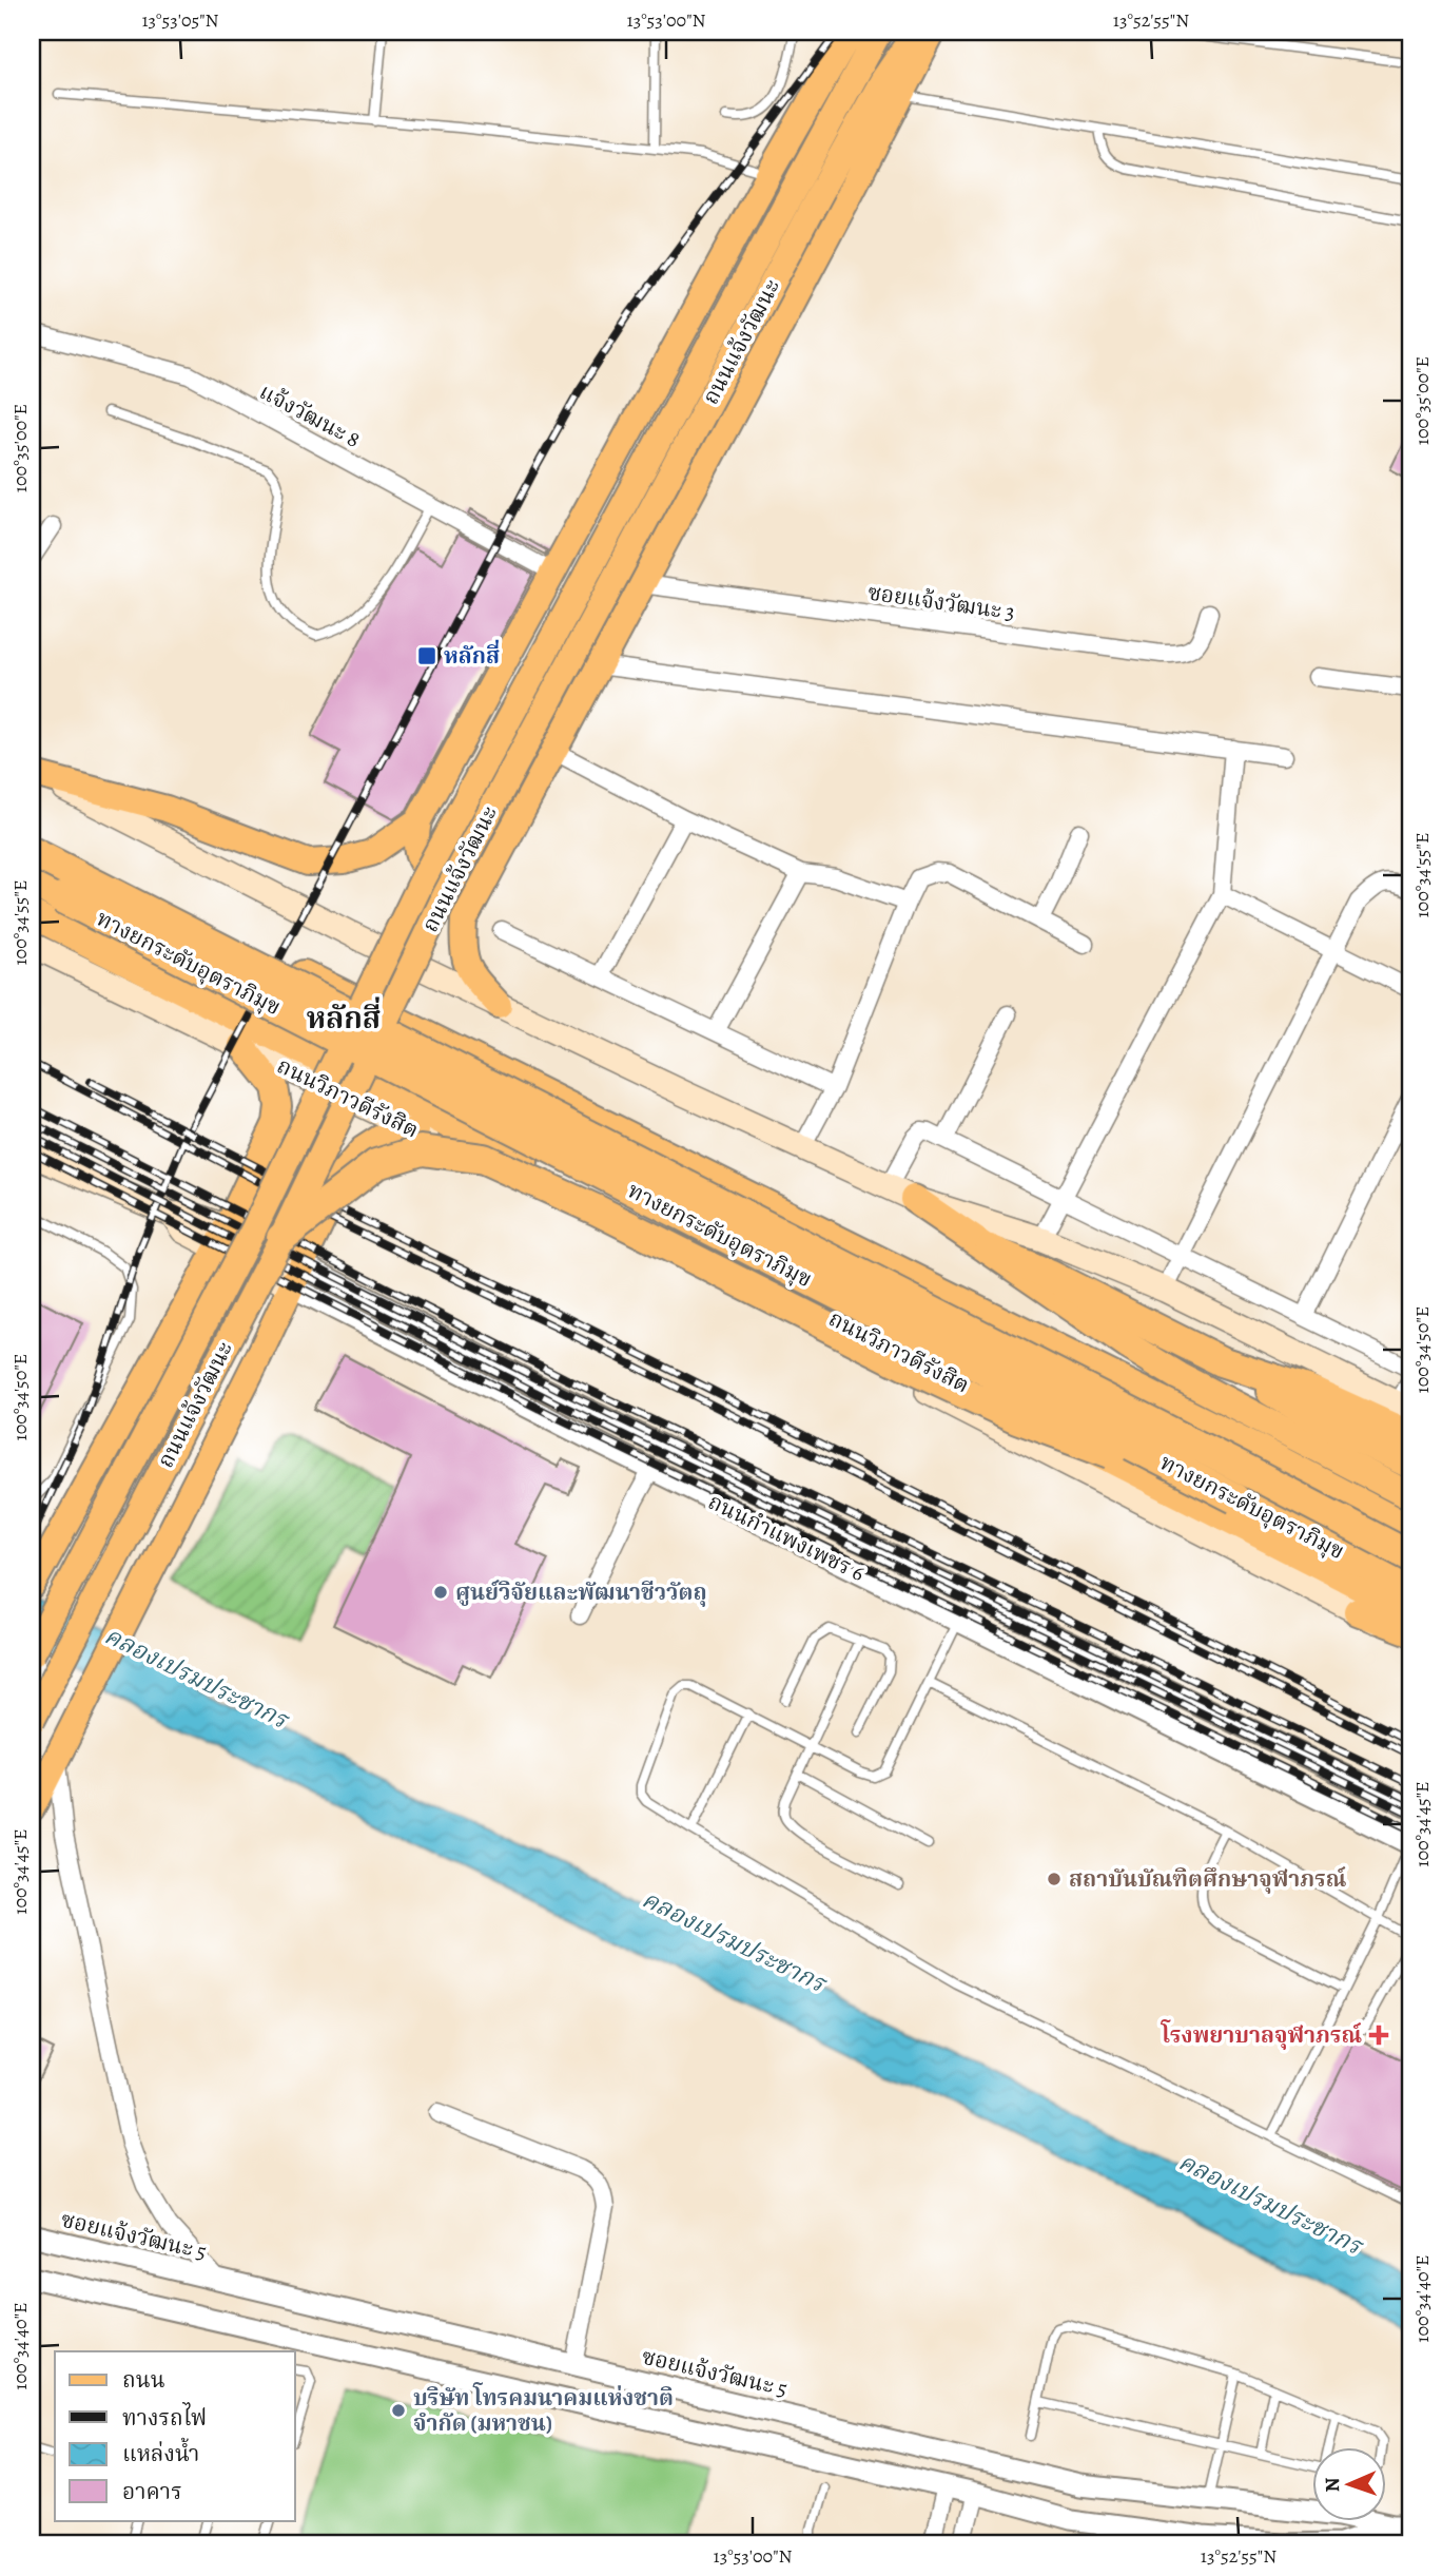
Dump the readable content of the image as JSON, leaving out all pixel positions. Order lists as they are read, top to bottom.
{
  "streets": {
    "highway": ["ทางยกระดับอุตราภิมุข", "ถนนวิภาวดีรังสิต"],
    "main road": ["ถนนแจ้งวัฒนะ", "ถนนกำแพงเพชร 6"],
    "street": ["แจ้งวัฒนะ 8", "ซอยแจ้งวัฒนะ 3", "ซอยแจ้งวัฒนะ 5"]
  },
  "crossings": [
    ["ถนนแจ้งวัฒนะ", "ซอยแจ้งวัฒนะ 3"],
    ["ถนนแจ้งวัฒนะ", "ถนนวิภาวดีรังสิต"],
    ["ถนนแจ้งวัฒนะ", "ถนนกำแพงเพชร 6"]
  ],
  "districts": ["หลักสี่"],
  "water": ["คลองเปรมประชากร"],
  "places": {
    "transit": ["หลักสี่"],
    "other": ["ศูนย์วิจัยและพัฒนาชีววัตถุ", "สถาบันบัณฑิตศึกษาจุฬาภรณ์", "บริษัท โทรคมนาคมแห่งชาติ จำกัด (มหาชน)"],
    "health": ["โรงพยาบาลจุฬาภรณ์"]
  },
  "legend": [
    "ถนน",
    "ทางรถไฟ",
    "แหล่งน้ำ",
    "อาคาร"
  ],
  "north": "left",
  "coordinates": [
    "13°53'05\"N",
    "13°53'00\"N",
    "13°52'55\"N",
    "100°35'00\"E",
    "100°34'55\"E",
    "100°34'50\"E",
    "100°34'45\"E",
    "100°34'40\"E"
  ]
}
